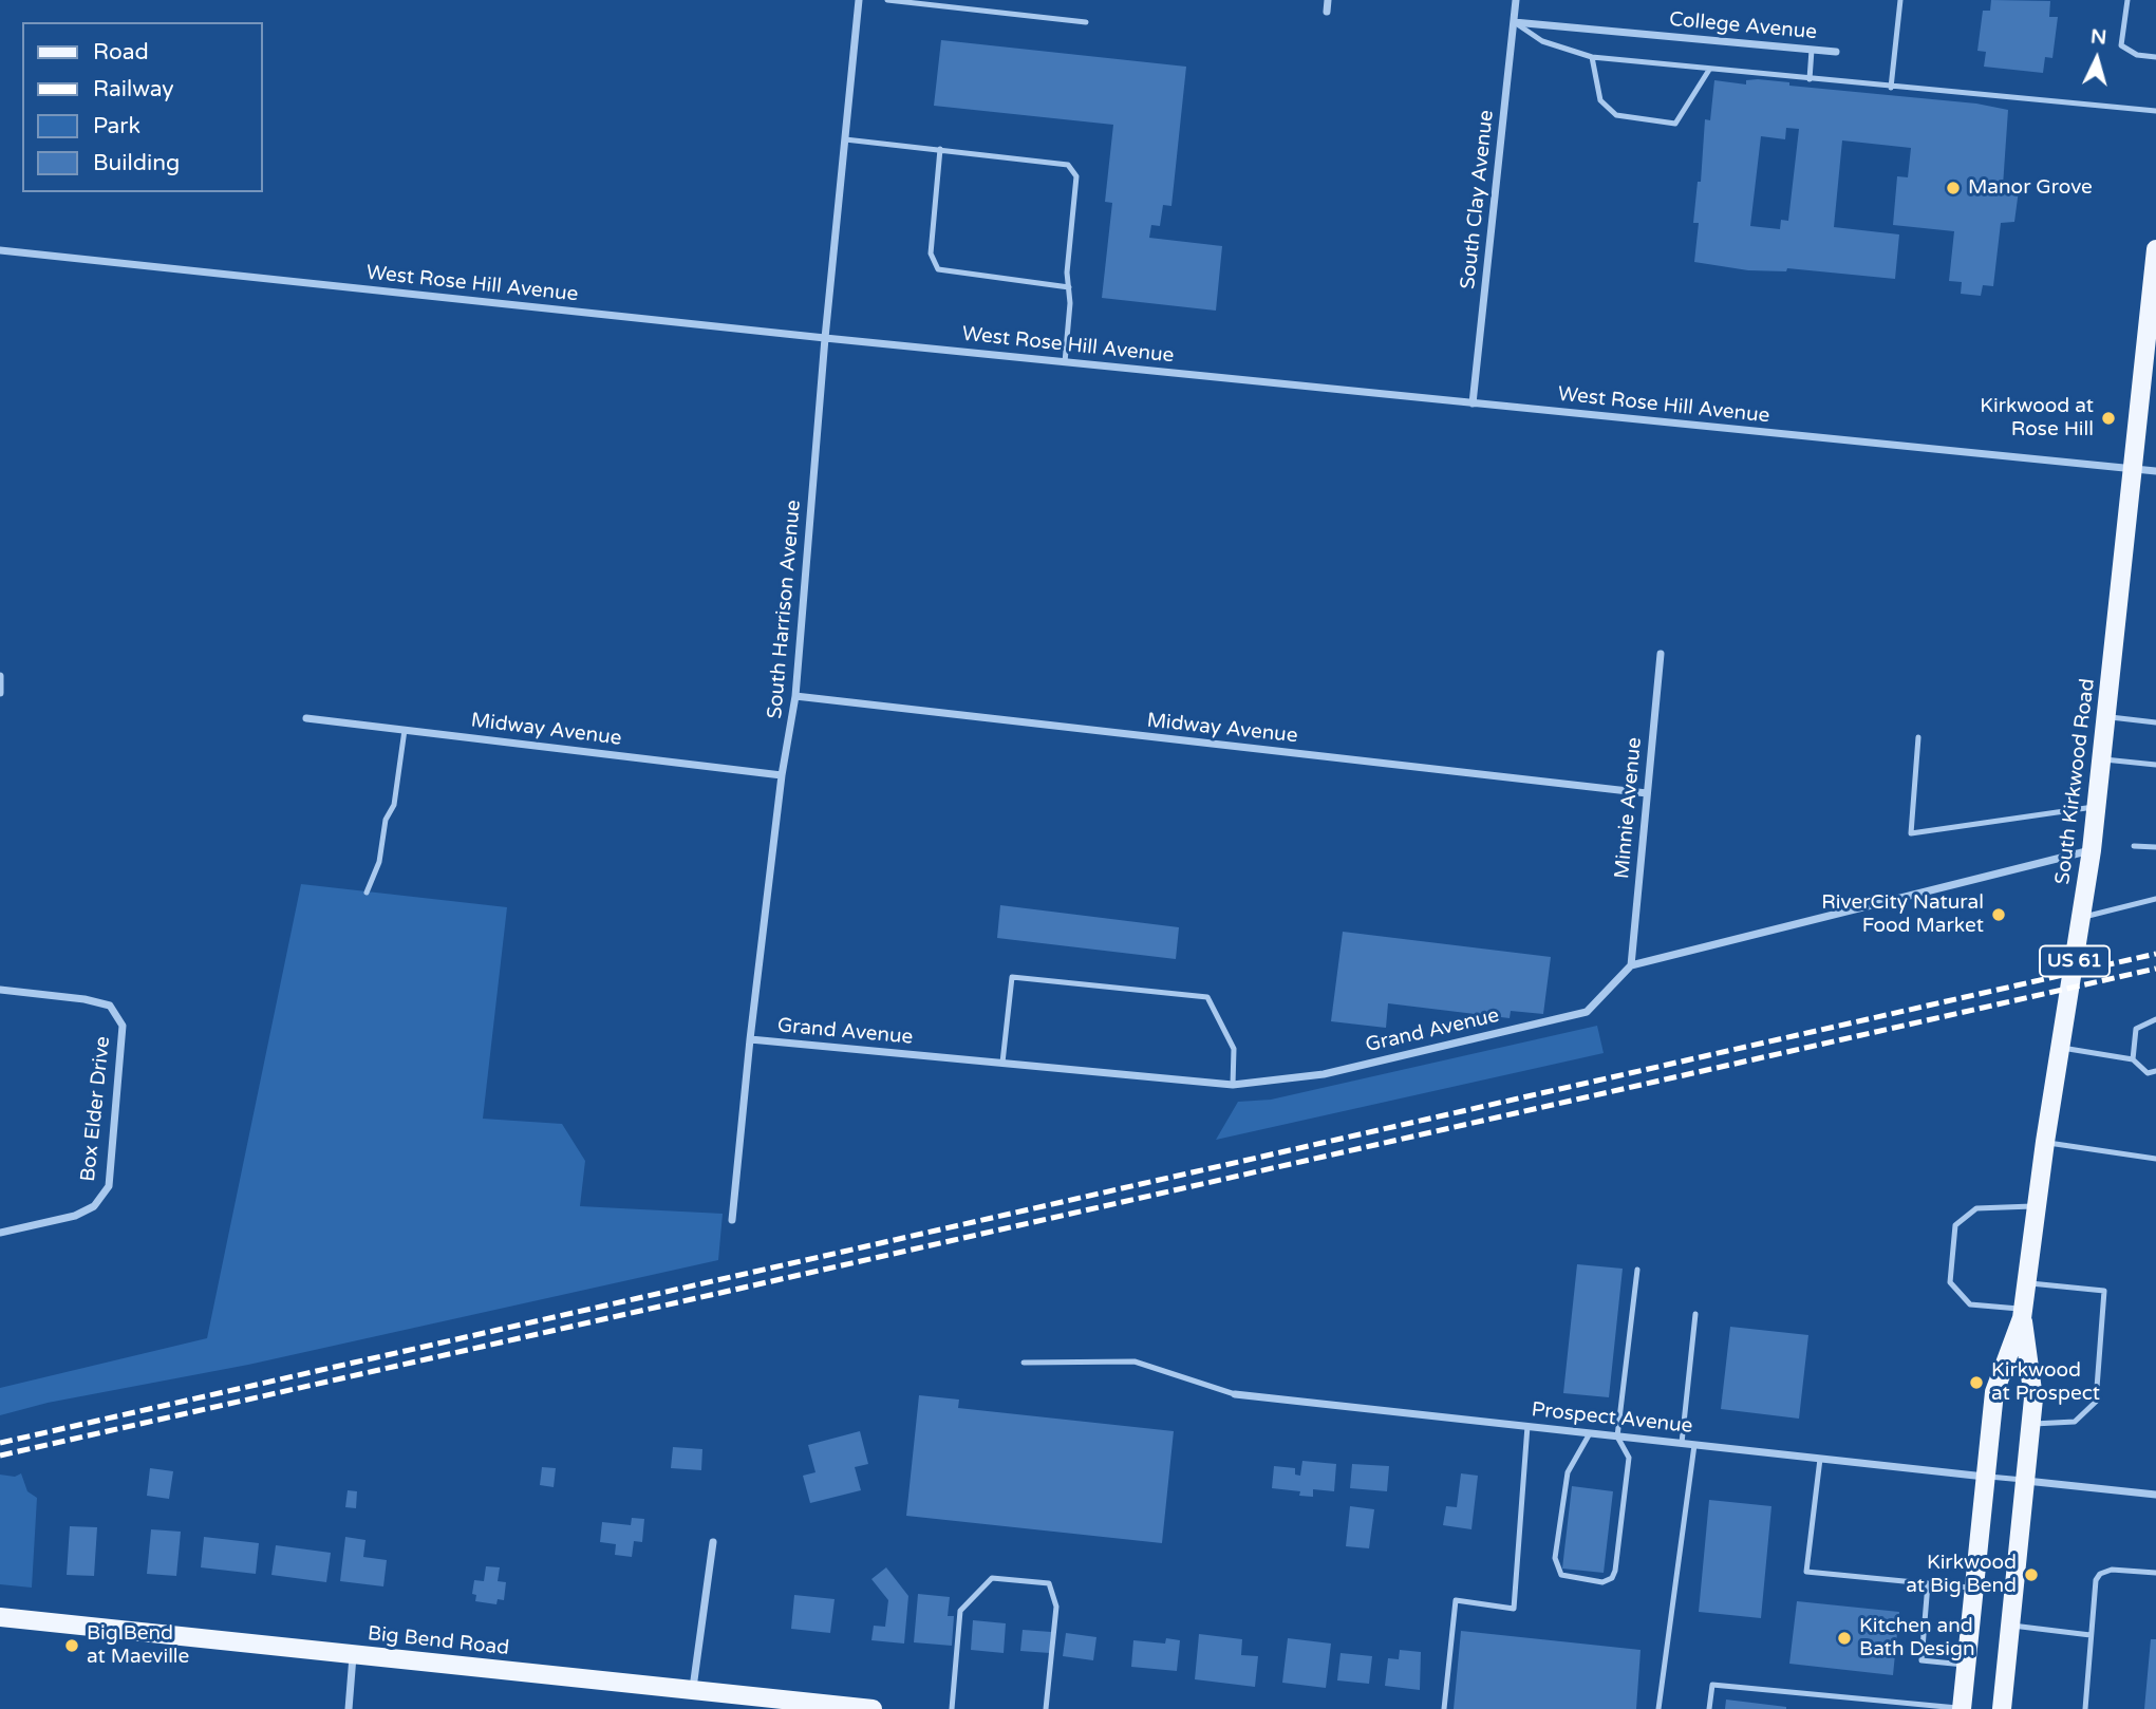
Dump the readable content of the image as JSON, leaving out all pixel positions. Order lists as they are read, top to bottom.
{
  "streets": {
    "main road": ["South Kirkwood Road", "US 61", "Big Bend Road"],
    "street": [
      "College Avenue",
      "South Clay Avenue",
      "West Rose Hill Avenue",
      "South Harrison Avenue",
      "Midway Avenue",
      "Minnie Avenue",
      "Grand Avenue",
      "Box Elder Drive",
      "Prospect Avenue"
    ]
  },
  "crossings": [
    ["College Avenue", "South Clay Avenue"],
    ["South Clay Avenue", "West Rose Hill Avenue"],
    ["West Rose Hill Avenue", "South Harrison Avenue"],
    ["West Rose Hill Avenue", "South Kirkwood Road"],
    ["South Harrison Avenue", "Midway Avenue"],
    ["South Harrison Avenue", "Grand Avenue"],
    ["Midway Avenue", "Minnie Avenue"],
    ["South Kirkwood Road", "Prospect Avenue"],
    ["Minnie Avenue", "Grand Avenue"]
  ],
  "places": [
    "Manor Grove",
    "Kirkwood at Rose Hill",
    "RiverCity Natural Food Market",
    "Kirkwood at Prospect",
    "Kirkwood at Big Bend",
    "Kitchen and Bath Design",
    "Big Bend at Maeville"
  ],
  "legend": [
    "Road",
    "Railway",
    "Park",
    "Building"
  ],
  "north": "top"
}
